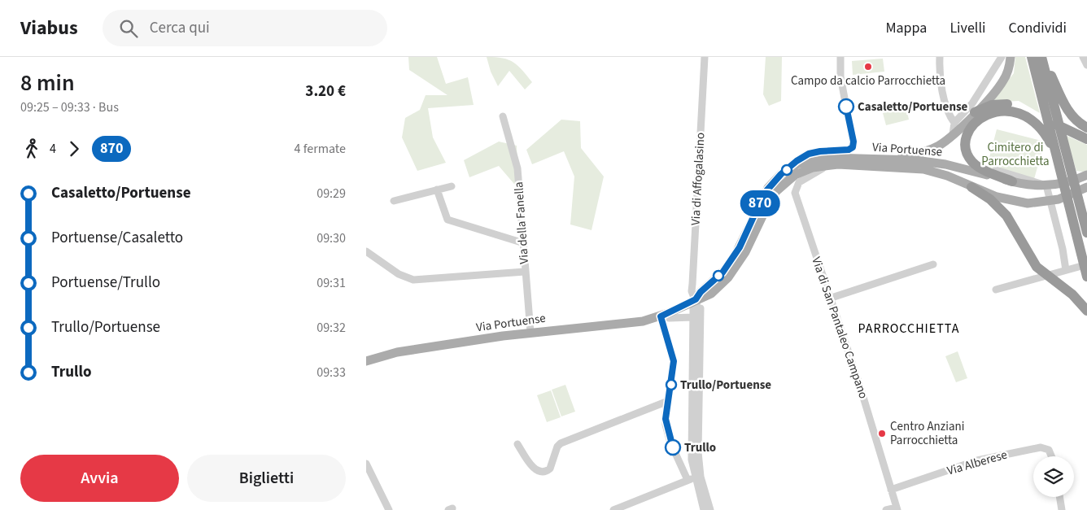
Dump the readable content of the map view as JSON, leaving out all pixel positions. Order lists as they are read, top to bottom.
{
  "streets": {
    "main road": ["Via Portuense"],
    "street": [
      "Via di Affogalasino",
      "Via della Fanella",
      "Via di San Pantaleo Campano",
      "Via Alberese"
    ]
  },
  "crossings": [
    ["Via Portuense", "Via di Affogalasino"],
    ["Via Portuense", "Via della Fanella"],
    ["Via Portuense", "Via di San Pantaleo Campano"],
    ["Via di San Pantaleo Campano", "Via Alberese"]
  ],
  "districts": ["PARROCCHIETTA"],
  "parks": ["Cimitero di Parrocchietta"],
  "places": [
    "Campo da calcio Parrocchietta",
    "Casaletto/Portuense",
    "Trullo/Portuense",
    "Centro Anziani Parrocchietta",
    "Trullo"
  ],
  "lines": ["bus line 870"],
  "page": {
    "header": "Viabus",
    "search": "Cerca qui",
    "nav": ["Mappa", "Livelli", "Condividi"],
    "heading": ["8 min", "09:25 – 09:33 · Bus", "3.20 €"],
    "on_map": "870",
    "legs": ["4", "870", "4 fermate"],
    "list": [
      {
        "name": "Casaletto/Portuense",
        "value": "09:29"
      },
      {
        "name": "Portuense/Casaletto",
        "value": "09:30"
      },
      {
        "name": "Portuense/Trullo",
        "value": "09:31"
      },
      {
        "name": "Trullo/Portuense",
        "value": "09:32"
      },
      {
        "name": "Trullo",
        "value": "09:33"
      }
    ],
    "buttons": ["Avvia", "Biglietti"]
  }
}
